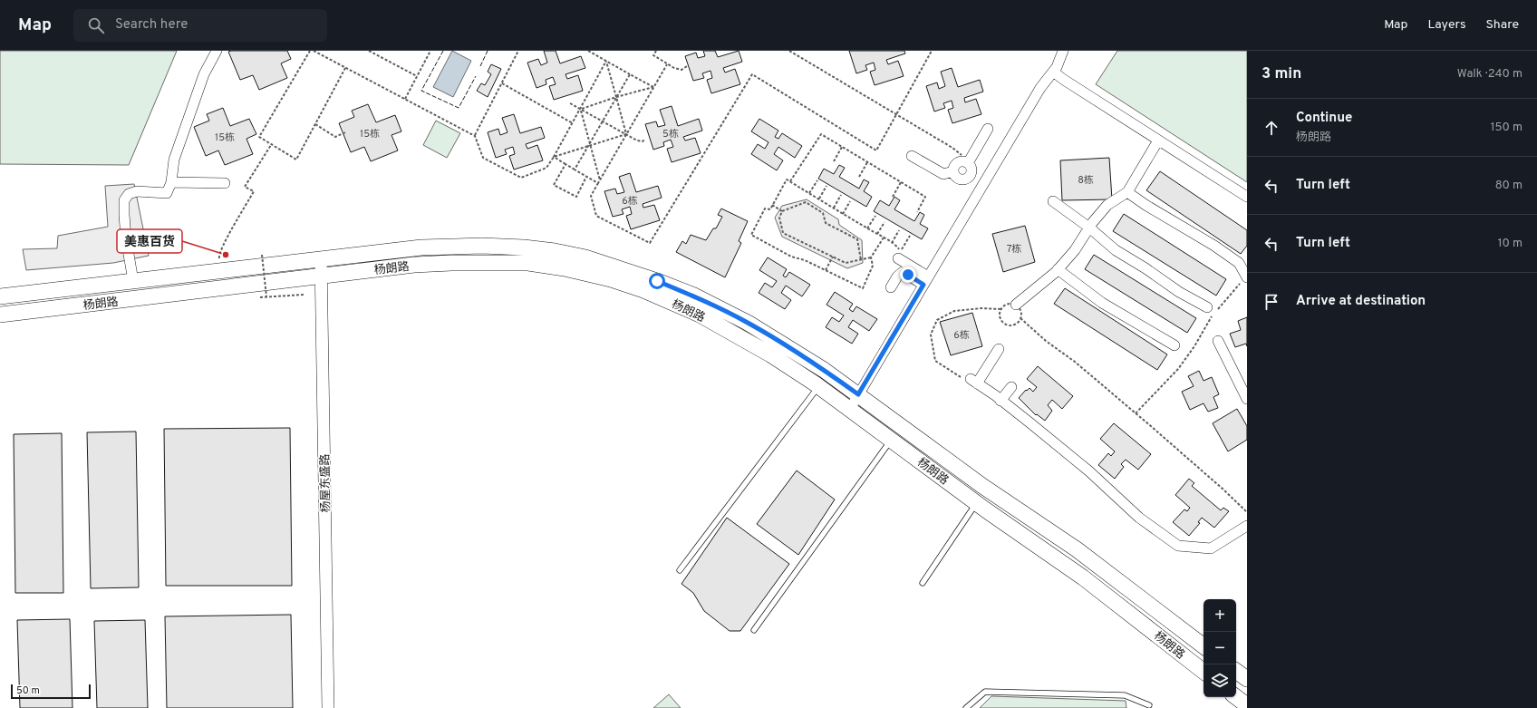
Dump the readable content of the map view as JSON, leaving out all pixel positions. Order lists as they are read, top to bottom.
{
  "streets": {
    "main road": ["杨朗路"],
    "street": ["杨屋东盛路"]
  },
  "crossings": [
    ["杨朗路", "杨屋东盛路"]
  ],
  "places": ["美惠百货"],
  "house_numbers": [
    "15栋",
    "5栋",
    "15栋",
    "8栋",
    "6栋",
    "7栋",
    "6栋"
  ],
  "scale_bar": "50 m",
  "page": {
    "header": "Map",
    "search": "Search here",
    "nav": ["Map", "Layers", "Share"],
    "heading": ["3 min", "Walk · 240 m"],
    "list": [
      ["Continue", "杨朗路", "150 m"],
      ["Turn left", "80 m"],
      ["Turn left", "10 m"],
      "Arrive at destination"
    ],
    "map_buttons": ["+", "−"],
    "scale": "50 m"
  }
}
